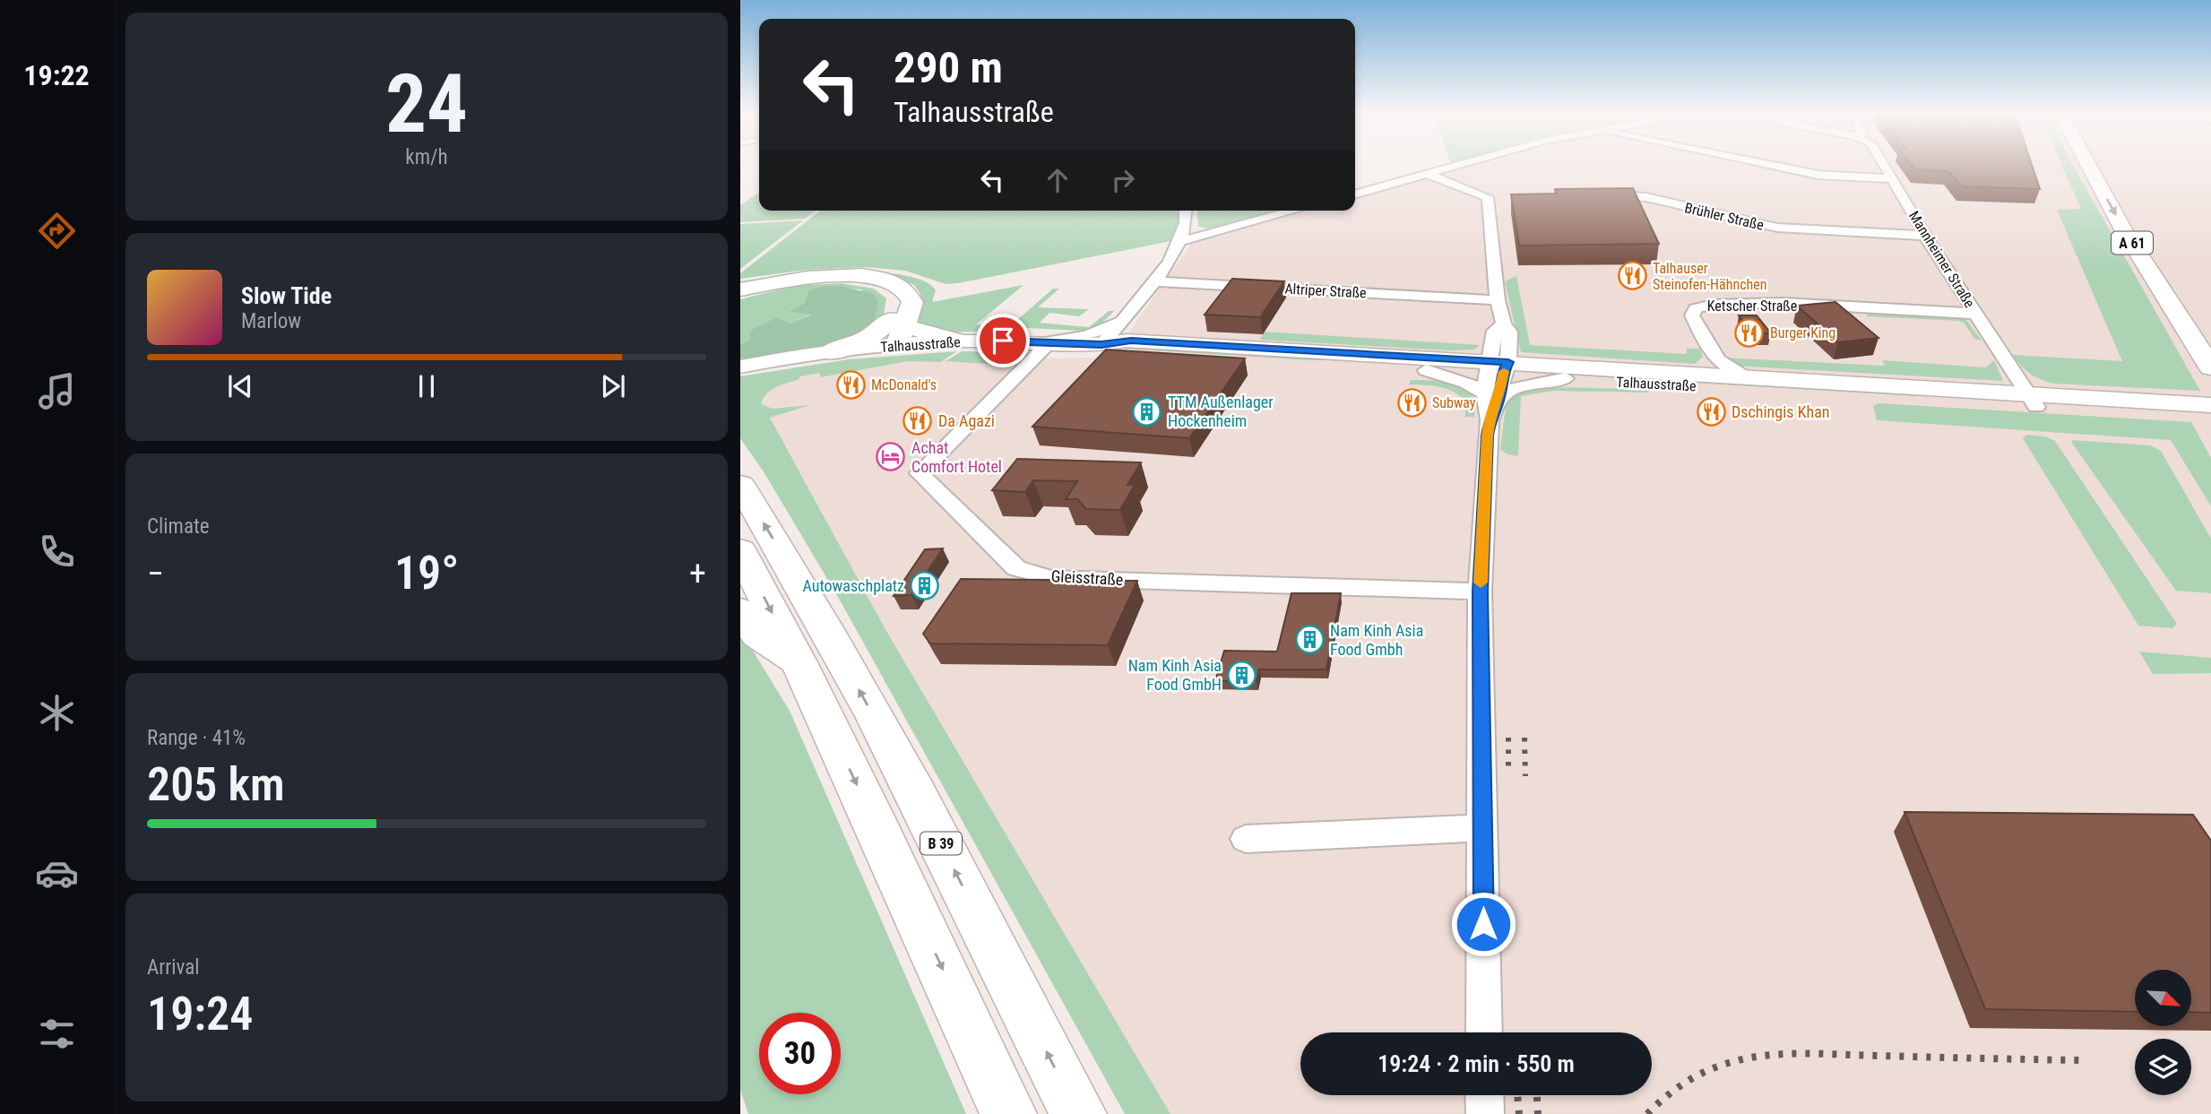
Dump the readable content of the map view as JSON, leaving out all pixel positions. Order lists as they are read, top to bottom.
{
  "streets": {
    "highway": ["A 61", "B 39"],
    "main road": ["Talhausstraße"],
    "street": [
      "Brühler Straße",
      "Mannheimer Straße",
      "Altriper Straße",
      "Ketscher Straße",
      "Gleisstraße"
    ]
  },
  "crossings": [
    ["Brühler Straße", "Mannheimer Straße"],
    ["Mannheimer Straße", "Ketscher Straße"],
    ["Mannheimer Straße", "Talhausstraße"],
    ["Talhausstraße", "Gleisstraße"]
  ],
  "places": {
    "restaurant": [
      "Talhauser Steinofen-Hähnchen",
      "Burger King",
      "McDonald's",
      "Subway",
      "Dschingis Khan",
      "Da Agazi"
    ],
    "building": [
      "TTM Außenlager Hockenheim",
      "Autowaschplatz",
      "Nam Kinh Asia Food Gmbh",
      "Nam Kinh Asia Food GmbH"
    ],
    "hotel": ["Achat Comfort Hotel"]
  },
  "north": "bottom right",
  "page": {
    "tabs": "19:22",
    "tile": [
      ["24", "km/h"],
      "Climate",
      ["Range · 41%", "205 km"],
      ["Arrival", "19:24"]
    ],
    "turn": ["290 m", "Talhausstraße"],
    "song": ["Slow Tide", "Marlow"],
    "heat": ["−", "19°", "+"],
    "limit": "30",
    "trip": "19:24 · 2 min · 550 m"
  }
}
